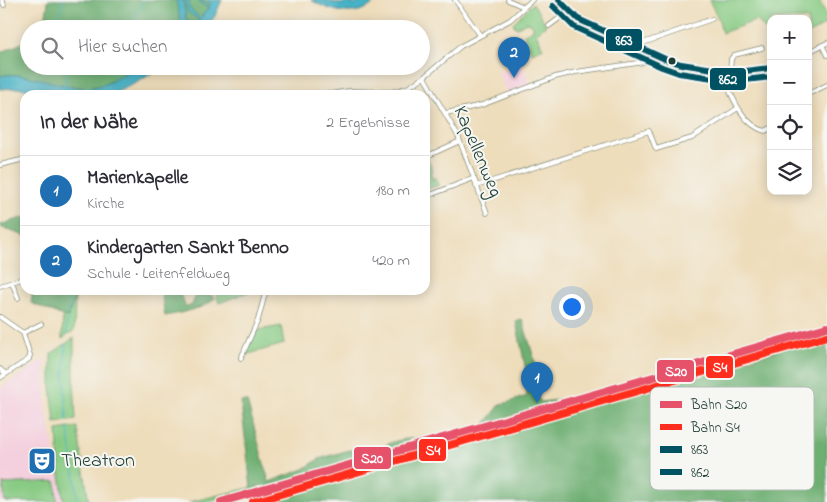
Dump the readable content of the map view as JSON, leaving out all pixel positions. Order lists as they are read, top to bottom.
{
  "streets": {
    "street": ["Kapellenweg"]
  },
  "places": {
    "theatre": ["Theatron"]
  },
  "lines": [
    "transit line 863",
    "transit line 862",
    "rail line S20",
    "rail line S4"
  ],
  "legend": [
    "Bahn S20",
    "Bahn S4",
    "863",
    "862"
  ],
  "page": {
    "map_buttons": ["+", "−"],
    "search": "Hier suchen",
    "pins": ["2", "1"],
    "heading": ["In der Nähe", "2 Ergebnisse"],
    "list": [
      {
        "mark": "1",
        "name": "Marienkapelle",
        "note": "Kirche",
        "value": "180 m"
      },
      {
        "mark": "2",
        "name": "Kindergarten Sankt Benno",
        "note": "Schule · Leitenfeldweg",
        "value": "420 m"
      }
    ]
  }
}
